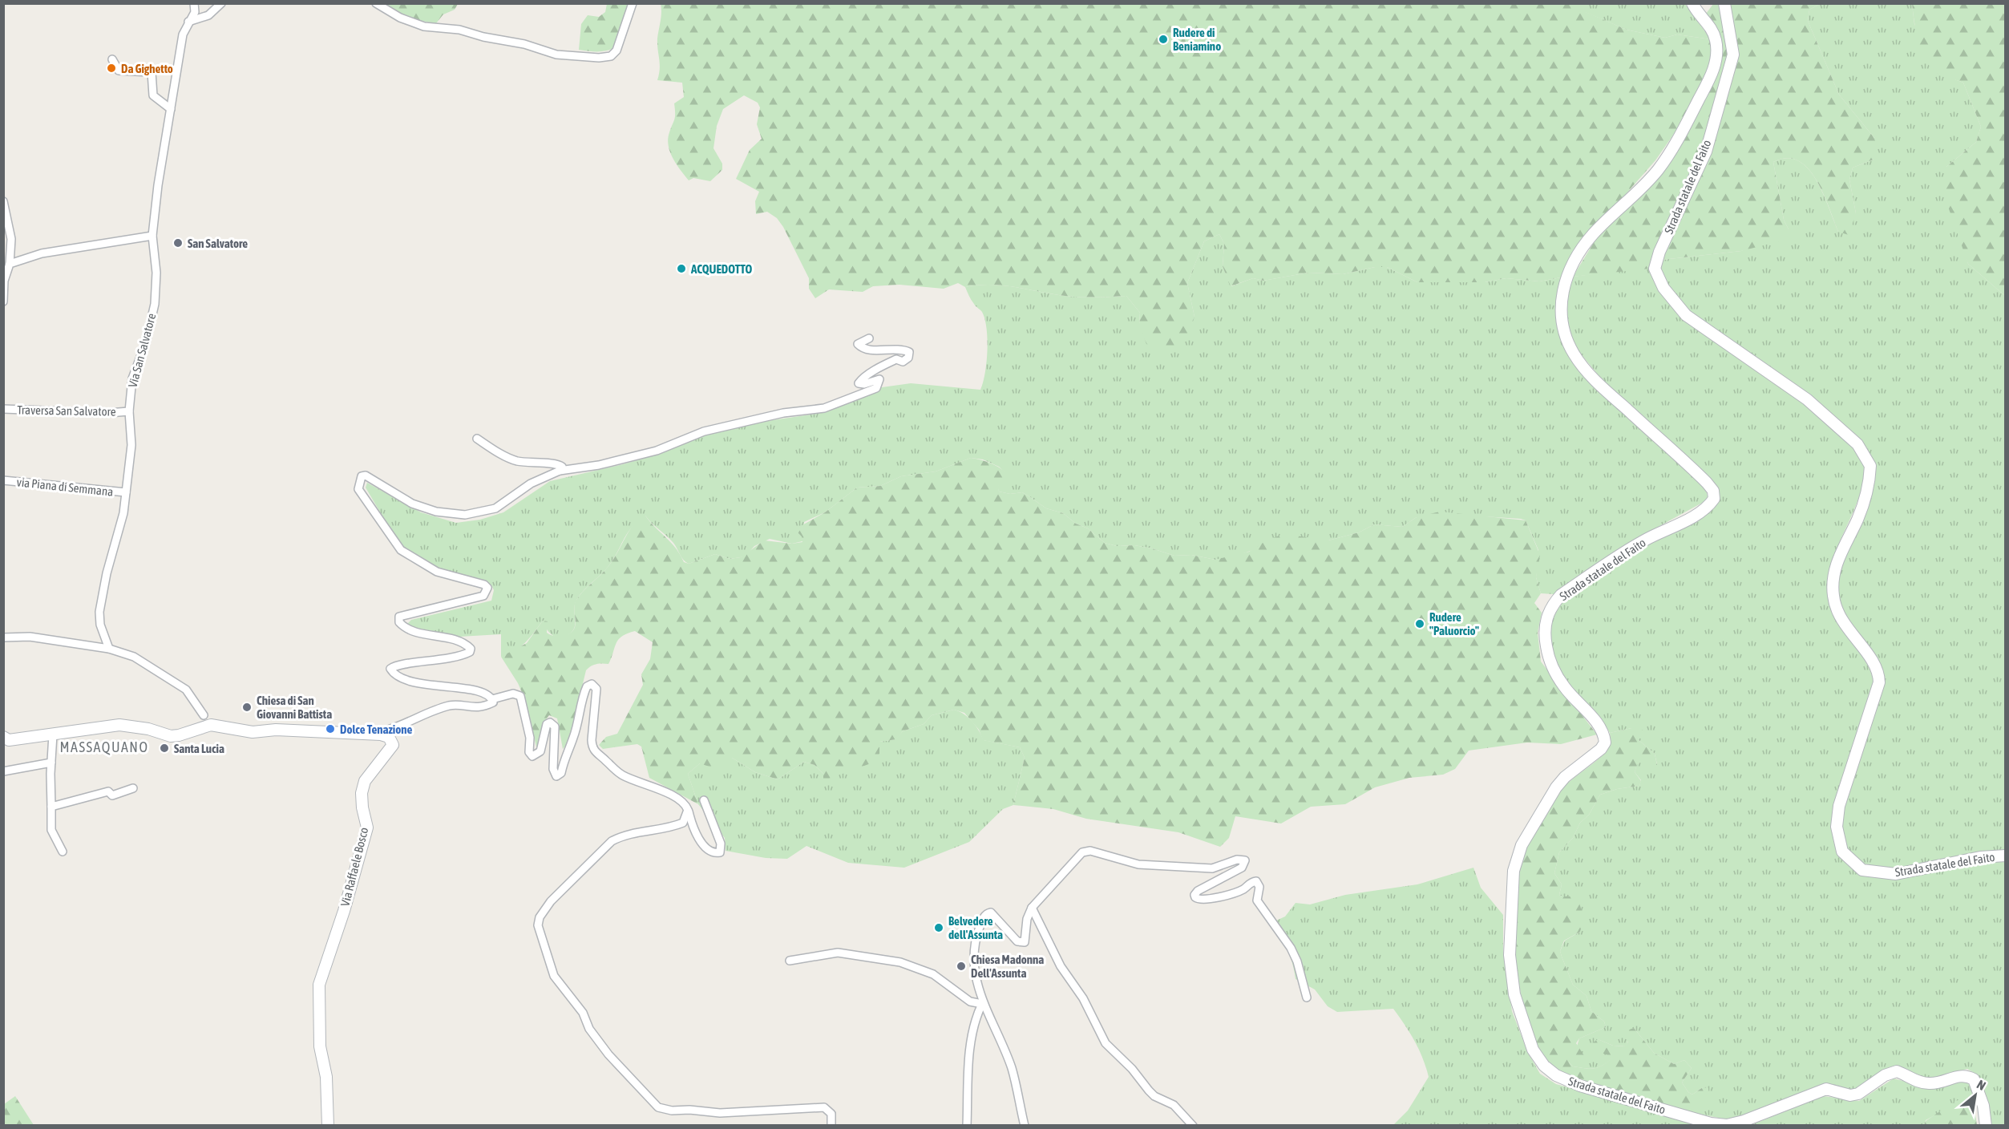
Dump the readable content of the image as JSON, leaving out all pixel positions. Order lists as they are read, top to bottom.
{
  "streets": {
    "street": [
      "Strada statale del Faito",
      "Via San Salvatore",
      "Traversa San Salvatore",
      "via Piana di Semmana",
      "Via Raffaele Bosco"
    ]
  },
  "crossings": [
    ["Via San Salvatore", "Traversa San Salvatore"],
    ["Via San Salvatore", "via Piana di Semmana"]
  ],
  "districts": ["MASSAQUANO"],
  "places": [
    "Rudere di Beniamino",
    "Da Gighetto",
    "San Salvatore",
    "ACQUEDOTTO",
    "Rudere \"Paluorcio\"",
    "Chiesa di San Giovanni Battista",
    "Dolce Tenazione",
    "Santa Lucia",
    "Belvedere dell'Assunta",
    "Chiesa Madonna Dell'Assunta"
  ],
  "north": "top right"
}
